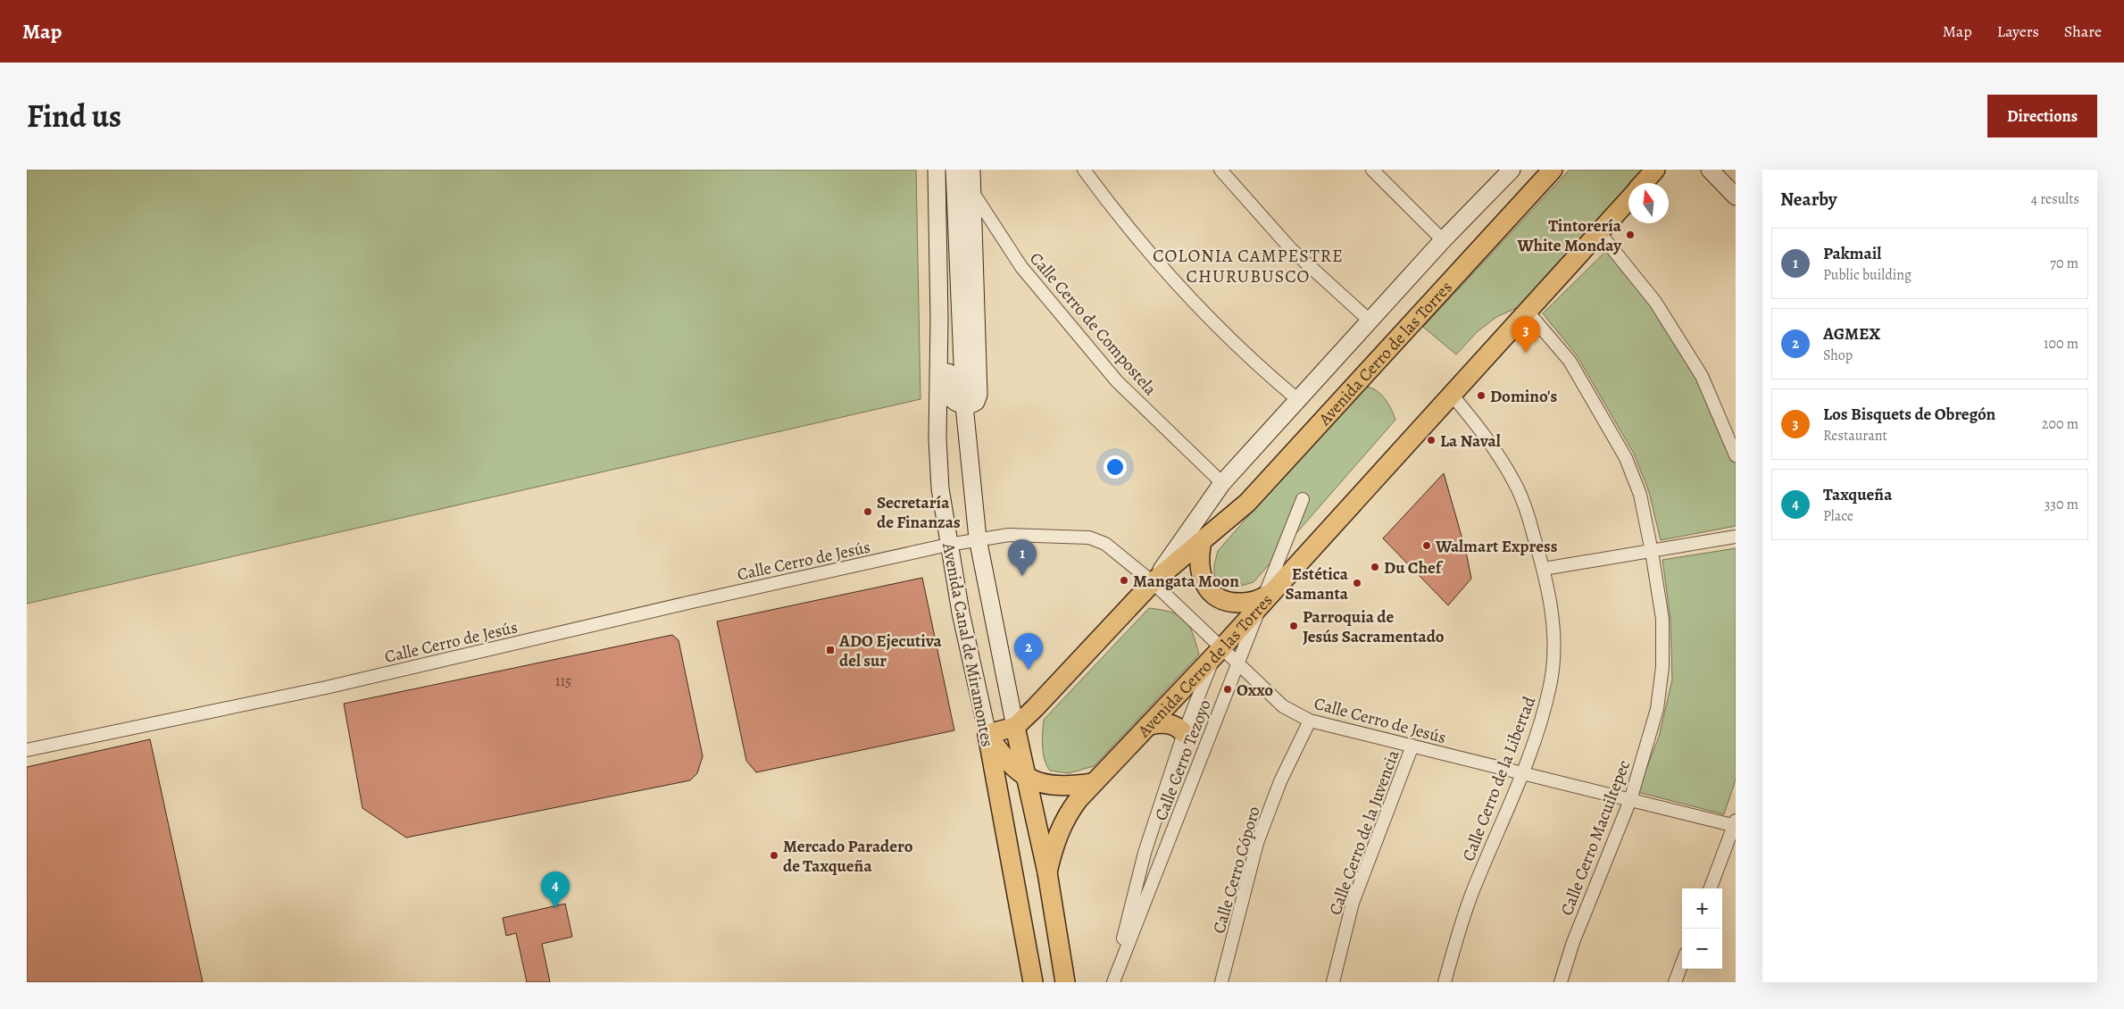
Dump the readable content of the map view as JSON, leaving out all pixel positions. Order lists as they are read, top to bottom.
{
  "streets": {
    "main road": ["Avenida Cerro de las Torres", "Avenida Canal de Miramontes"],
    "street": [
      "Calle Cerro de Compostela",
      "Calle Cerro de Jesús",
      "Calle Cerro Tezoyo",
      "Calle Cerro de la Libertad",
      "Calle Cerro de la Juvencia",
      "Calle Cerro Macuiltepec",
      "Calle Cerro Cóporo"
    ]
  },
  "crossings": [
    ["Calle Cerro de Compostela", "Avenida Cerro de las Torres"],
    ["Avenida Cerro de las Torres", "Calle Cerro de Jesús"],
    ["Avenida Cerro de las Torres", "Avenida Canal de Miramontes"],
    ["Avenida Cerro de las Torres", "Calle Cerro Tezoyo"],
    ["Avenida Cerro de las Torres", "Calle Cerro de la Libertad"],
    ["Avenida Cerro de las Torres", "Calle Cerro Macuiltepec"],
    ["Calle Cerro de Jesús", "Avenida Canal de Miramontes"],
    ["Calle Cerro de Jesús", "Calle Cerro Tezoyo"],
    ["Calle Cerro de Jesús", "Calle Cerro de la Libertad"],
    ["Calle Cerro de Jesús", "Calle Cerro de la Juvencia"],
    ["Calle Cerro de Jesús", "Calle Cerro Macuiltepec"],
    ["Calle Cerro de Jesús", "Calle Cerro Cóporo"]
  ],
  "districts": ["COLONIA CAMPESTRE CHURUBUSCO"],
  "places": {
    "other": [
      "Tintorería White Monday",
      "Domino's",
      "La Naval",
      "Secretaría de Finanzas",
      "Walmart Express",
      "Du Chef",
      "Mangata Moon",
      "Estética Samanta",
      "Parroquia de Jesús Sacramentado",
      "Oxxo",
      "Mercado Paradero de Taxqueña"
    ],
    "transit": ["ADO Ejecutiva del sur"]
  },
  "house_numbers": ["115"],
  "north": "top",
  "page": {
    "header": "Map",
    "nav": ["Map", "Layers", "Share"],
    "title": "Find us",
    "buttons": "Directions",
    "heading": ["Nearby", "4 results"],
    "list": [
      {
        "mark": "1",
        "name": "Pakmail",
        "note": "Public building",
        "value": "70 m"
      },
      {
        "mark": "2",
        "name": "AGMEX",
        "note": "Shop",
        "value": "100 m"
      },
      {
        "mark": "3",
        "name": "Los Bisquets de Obregón",
        "note": "Restaurant",
        "value": "200 m"
      },
      {
        "mark": "4",
        "name": "Taxqueña",
        "note": "Place",
        "value": "330 m"
      }
    ],
    "pins": [
      "3",
      "1",
      "2",
      "4"
    ],
    "map_buttons": ["+", "−"]
  }
}
